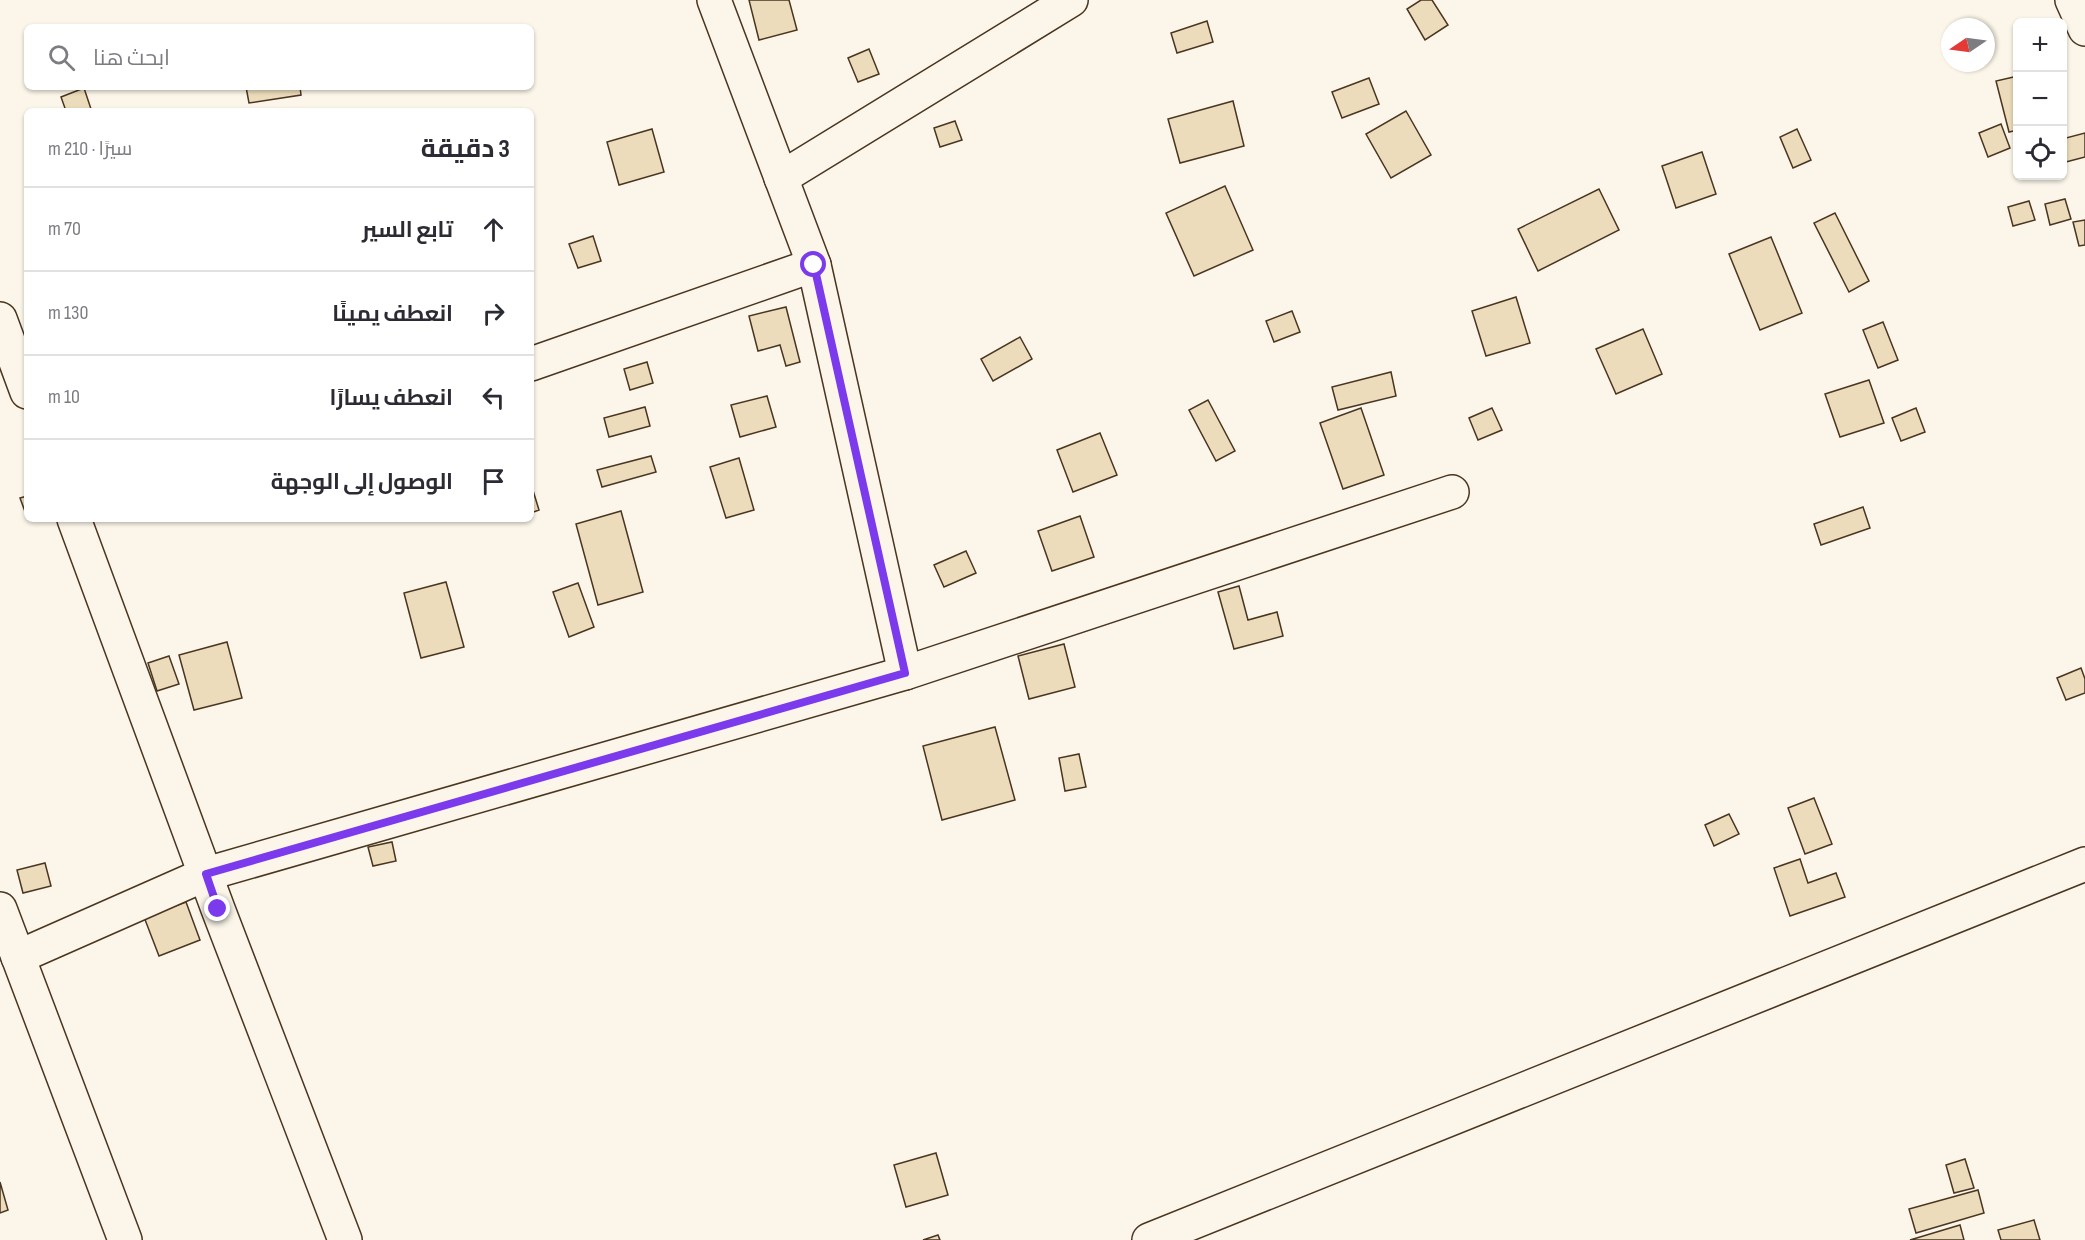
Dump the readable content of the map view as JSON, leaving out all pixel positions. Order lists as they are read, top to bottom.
{
  "north": "left",
  "page": {
    "map_buttons": ["+", "−"],
    "search": "ابحث هنا",
    "heading": ["3 دقيقة", "سيرًا · 210 m"],
    "list": [
      ["تابع السير", "70 m"],
      ["انعطف يمينًا", "130 m"],
      ["انعطف يسارًا", "10 m"],
      "الوصول إلى الوجهة"
    ]
  }
}
